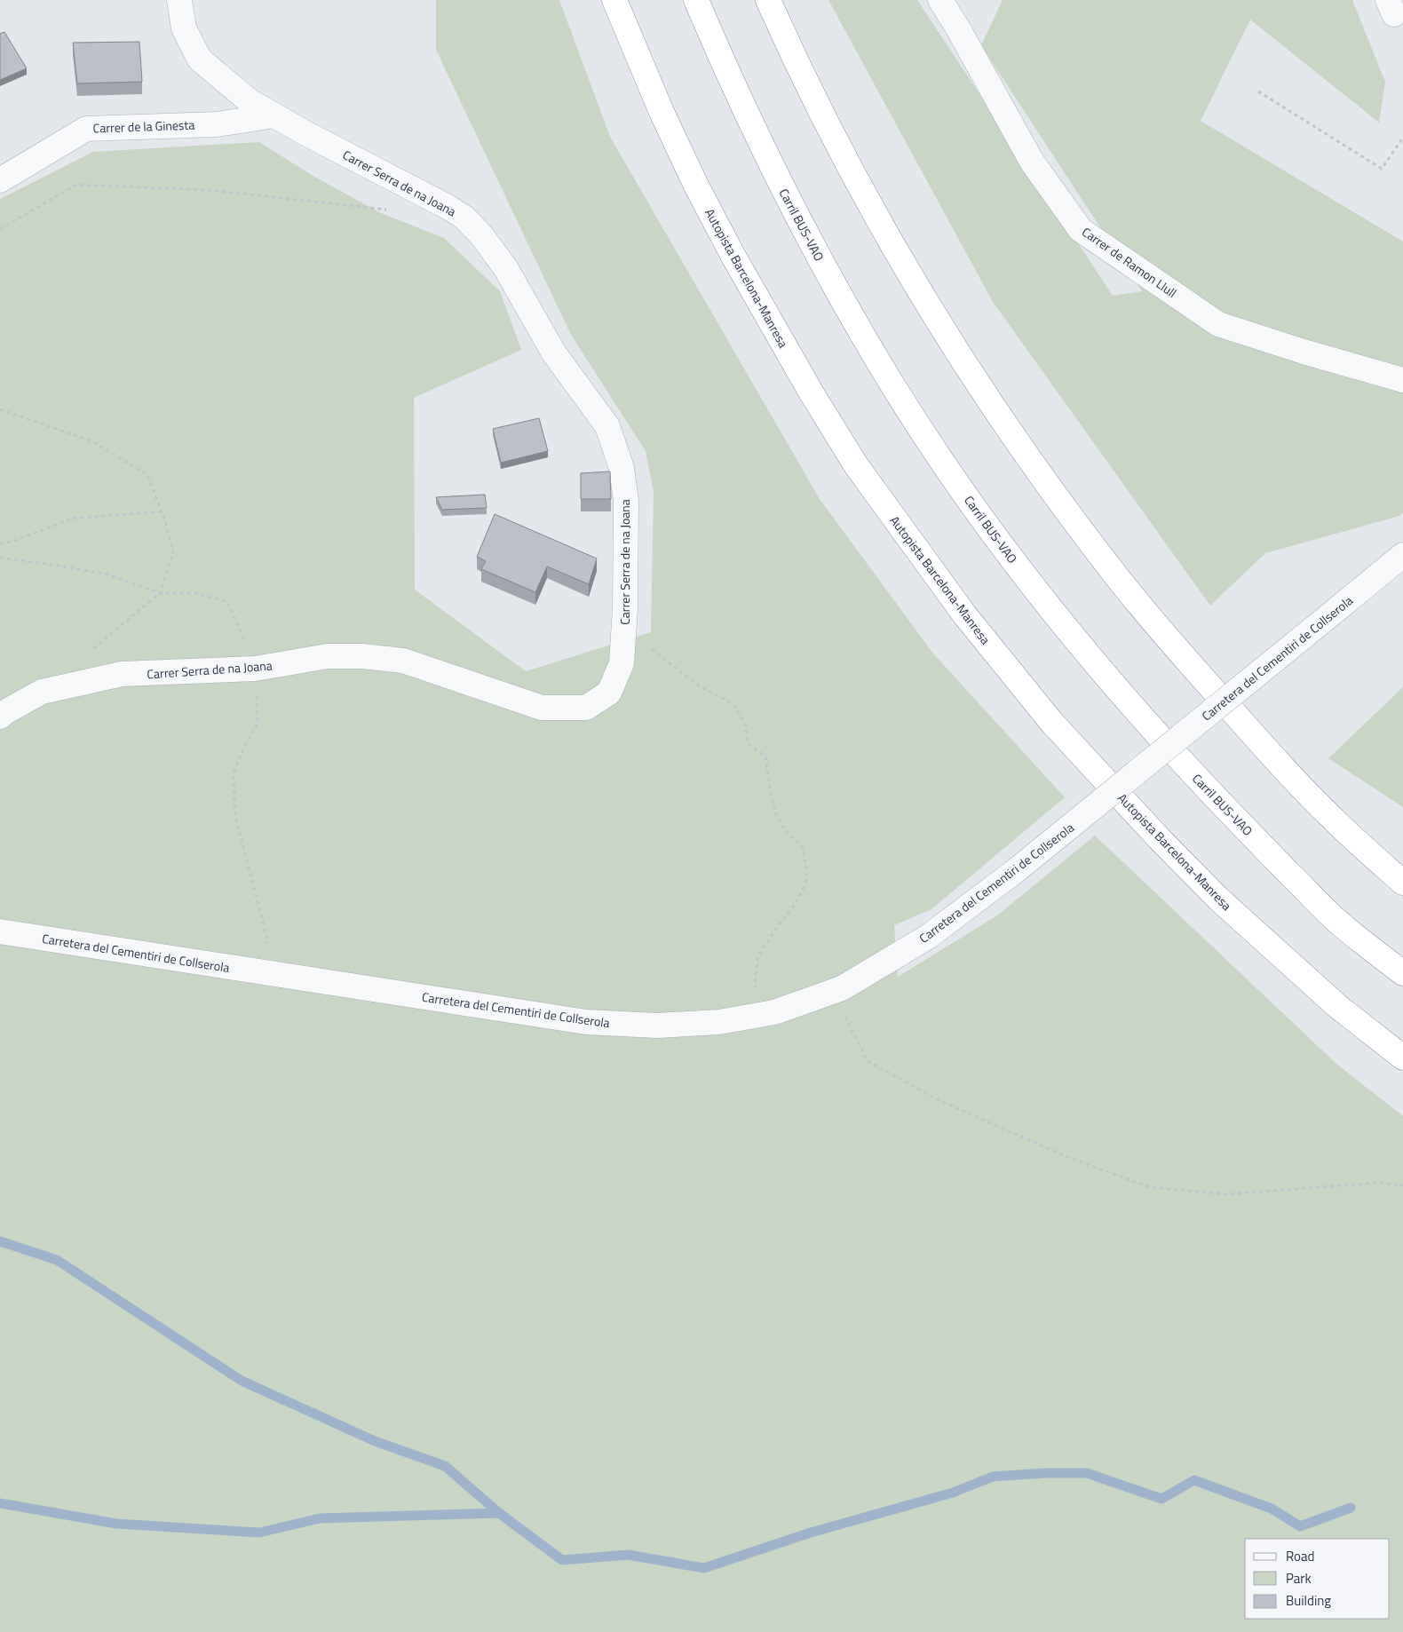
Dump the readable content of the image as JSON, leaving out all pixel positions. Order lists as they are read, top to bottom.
{
  "streets": {
    "highway": ["Carril BUS-VAO", "Autopista Barcelona-Manresa"],
    "street": [
      "Carrer de la Ginesta",
      "Carrer Serra de na Joana",
      "Carrer de Ramon Llull",
      "Carretera del Cementiri de Collserola"
    ]
  },
  "crossings": [
    ["Carrer de la Ginesta", "Carrer Serra de na Joana"]
  ],
  "legend": ["Road", "Park", "Building"]
}
